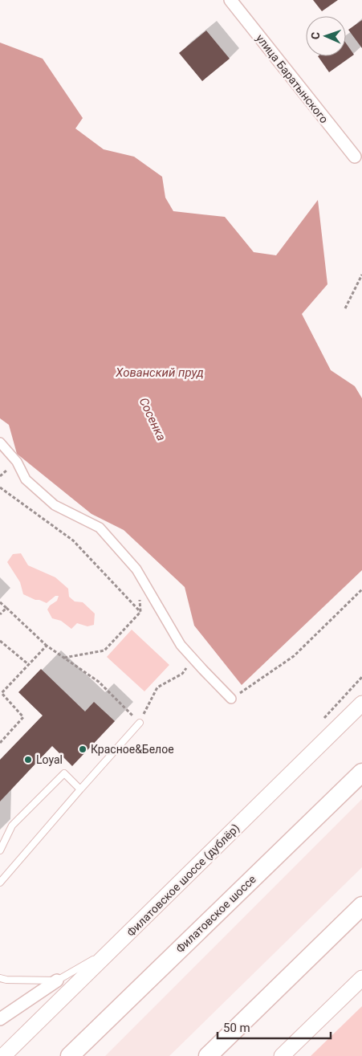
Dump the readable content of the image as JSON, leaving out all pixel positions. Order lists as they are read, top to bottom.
{
  "streets": {
    "main road": ["Филатовское шоссе"],
    "street": ["улица Баратынского", "Филатовское шоссе (дублёр)"]
  },
  "water": ["Хованский пруд", "Сосенка"],
  "places": ["Красное&Белое", "Loyal"],
  "scale_bar": "50 m",
  "north": "left"
}
